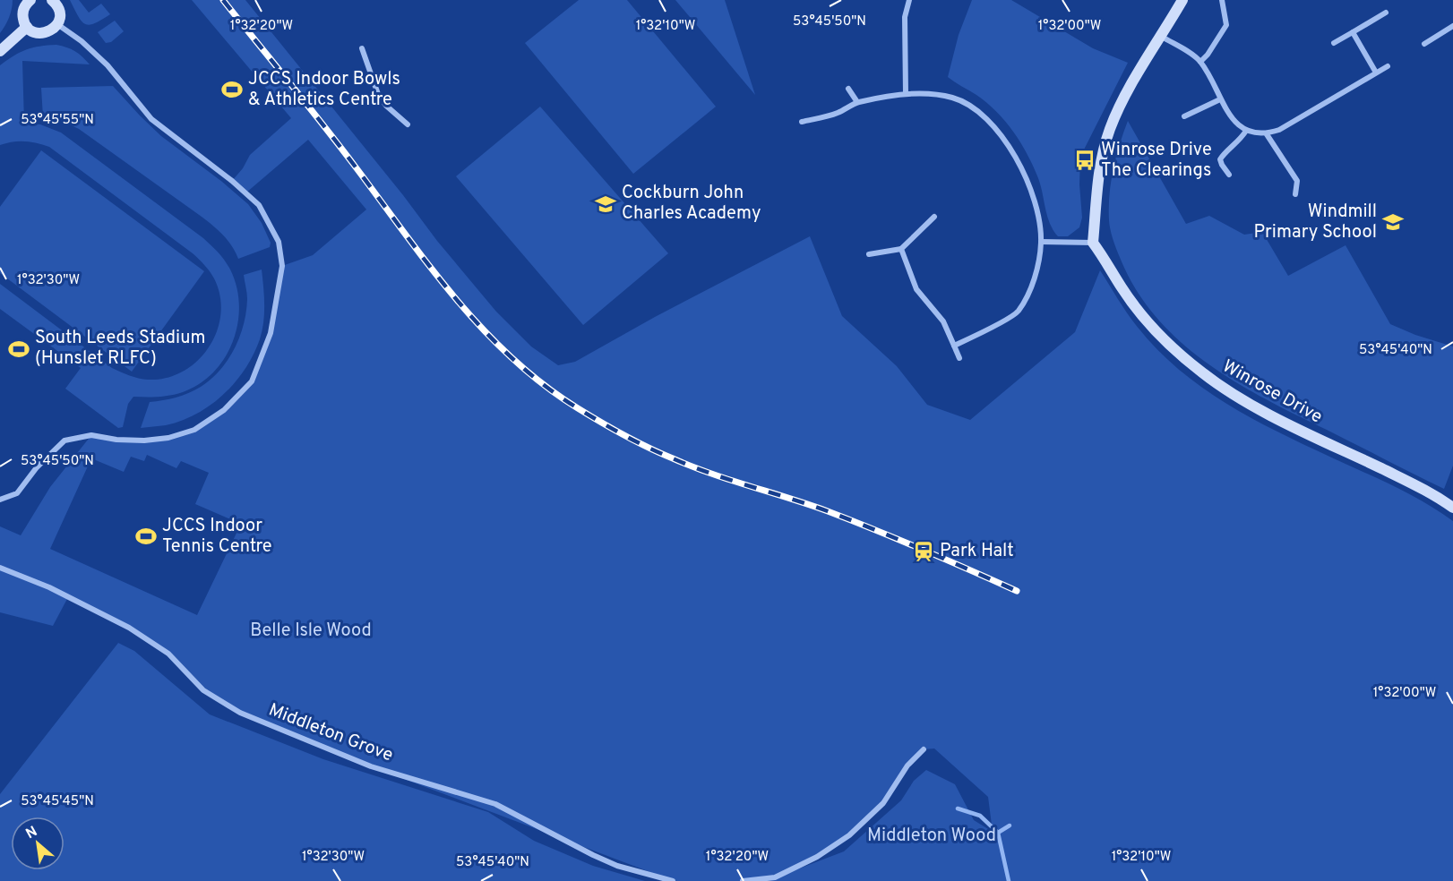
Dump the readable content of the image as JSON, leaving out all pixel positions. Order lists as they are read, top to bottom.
{
  "streets": {
    "street": ["Winrose Drive", "Middleton Grove"]
  },
  "parks": ["Belle Isle Wood", "Middleton Wood"],
  "places": {
    "sports": ["JCCS Indoor Bowls & Athletics Centre", "South Leeds Stadium (Hunslet RLFC)", "JCCS Indoor Tennis Centre"],
    "bus stop": ["Winrose Drive The Clearings"],
    "school or university": ["Cockburn John Charles Academy", "Windmill Primary School"],
    "station": ["Park Halt"]
  },
  "north": "top left",
  "coordinates": [
    "53°45'50\"N",
    "1°32'20\"W",
    "1°32'10\"W",
    "1°32'00\"W",
    "53°45'55\"N",
    "1°32'30\"W",
    "53°45'40\"N",
    "53°45'45\"N"
  ]
}
